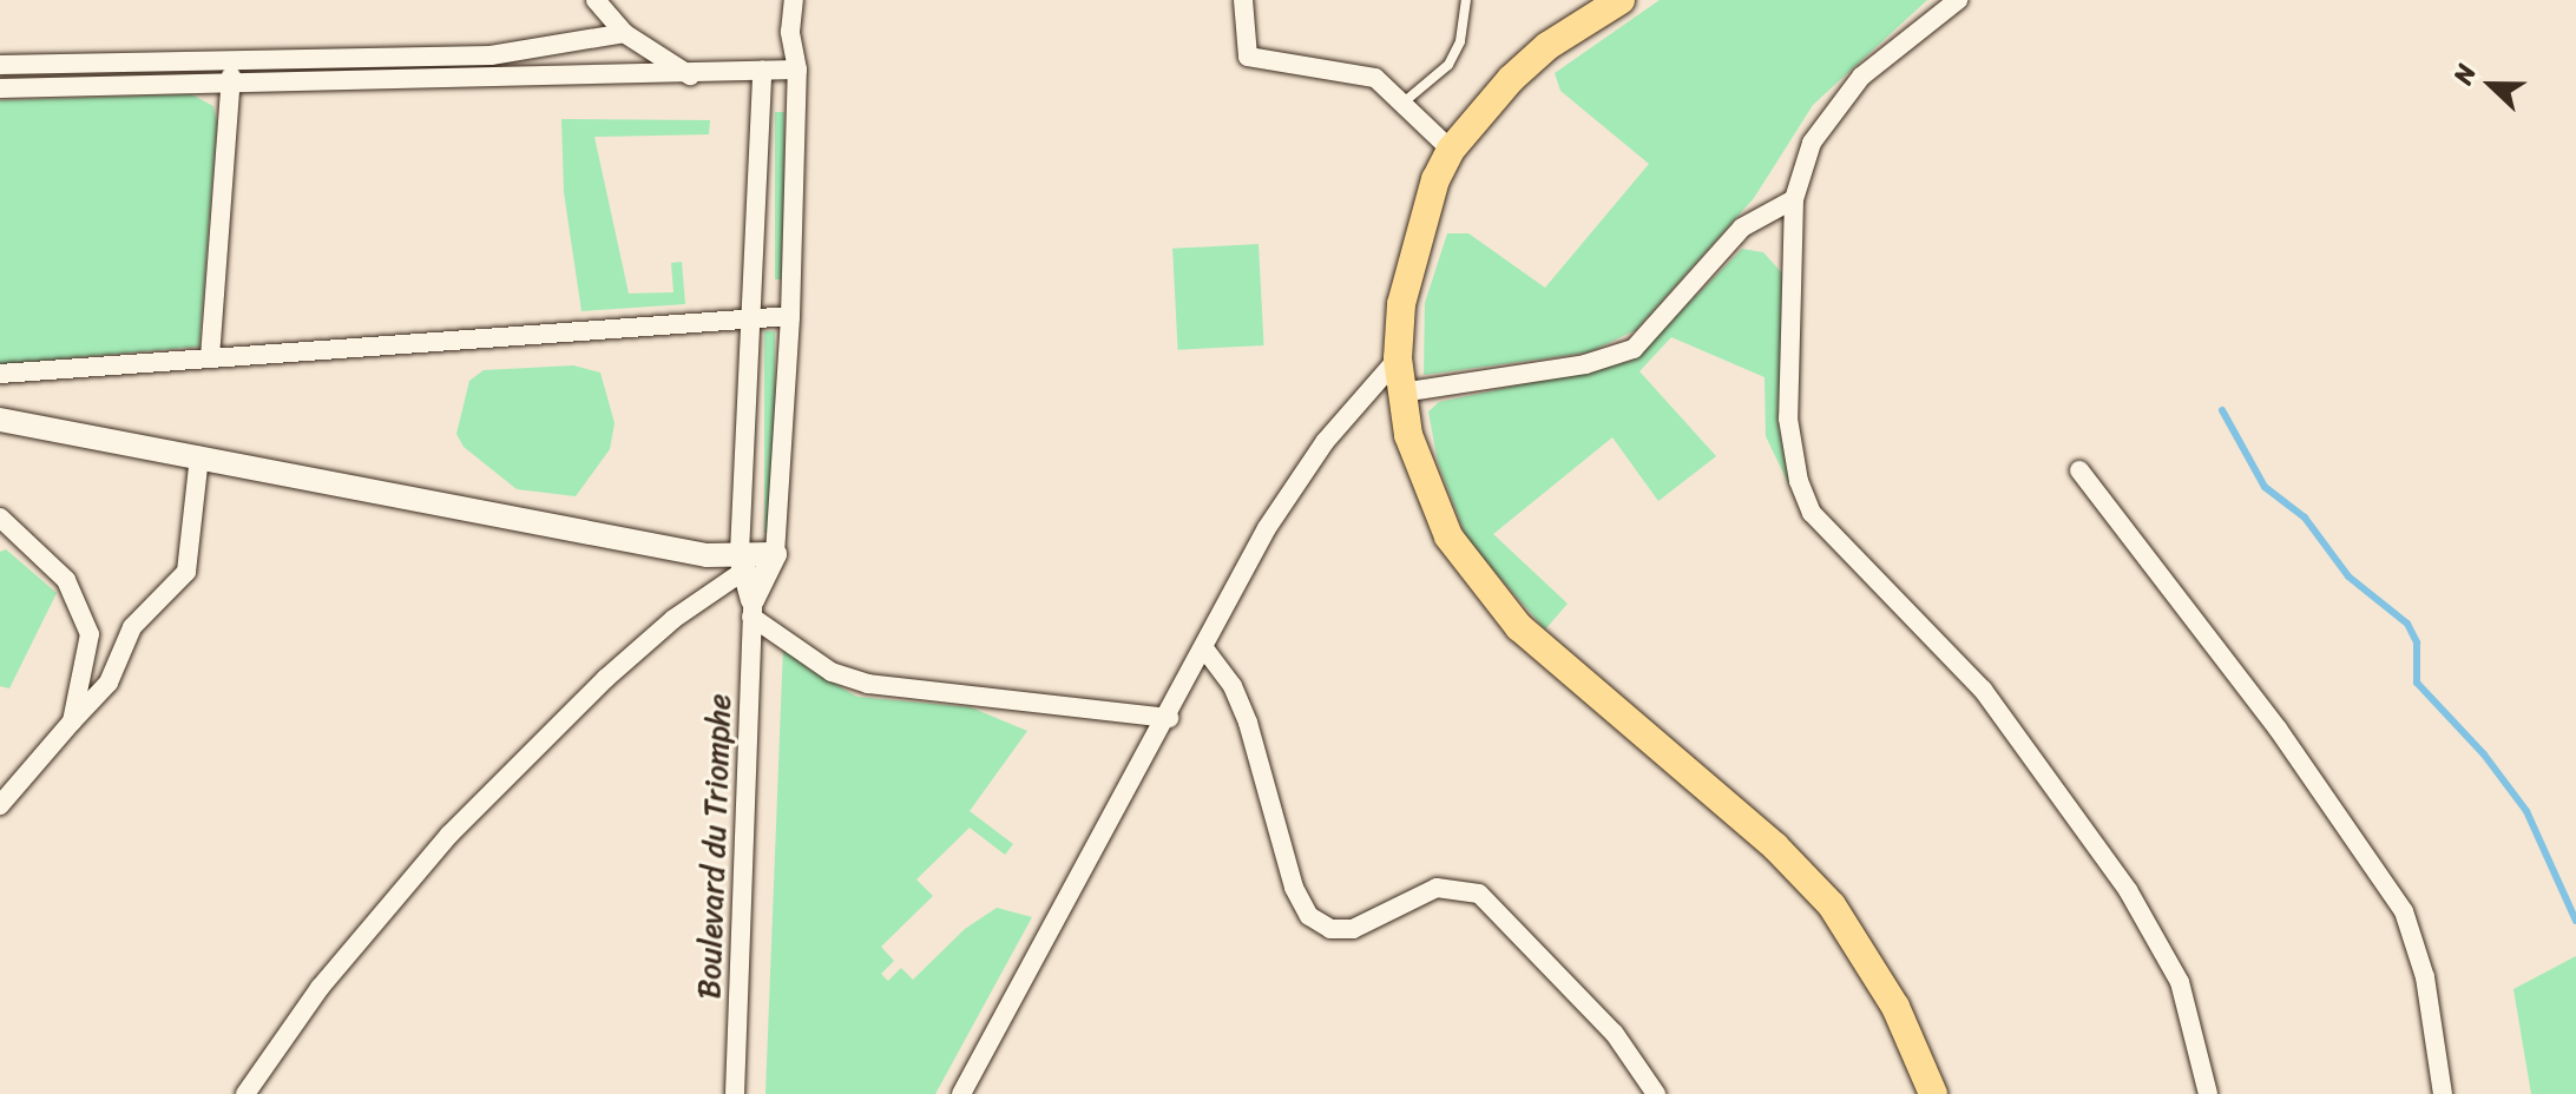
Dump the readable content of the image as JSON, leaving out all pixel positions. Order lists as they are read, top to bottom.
{
  "streets": {
    "street": ["Boulevard du Triomphe"]
  },
  "north": "left"
}
